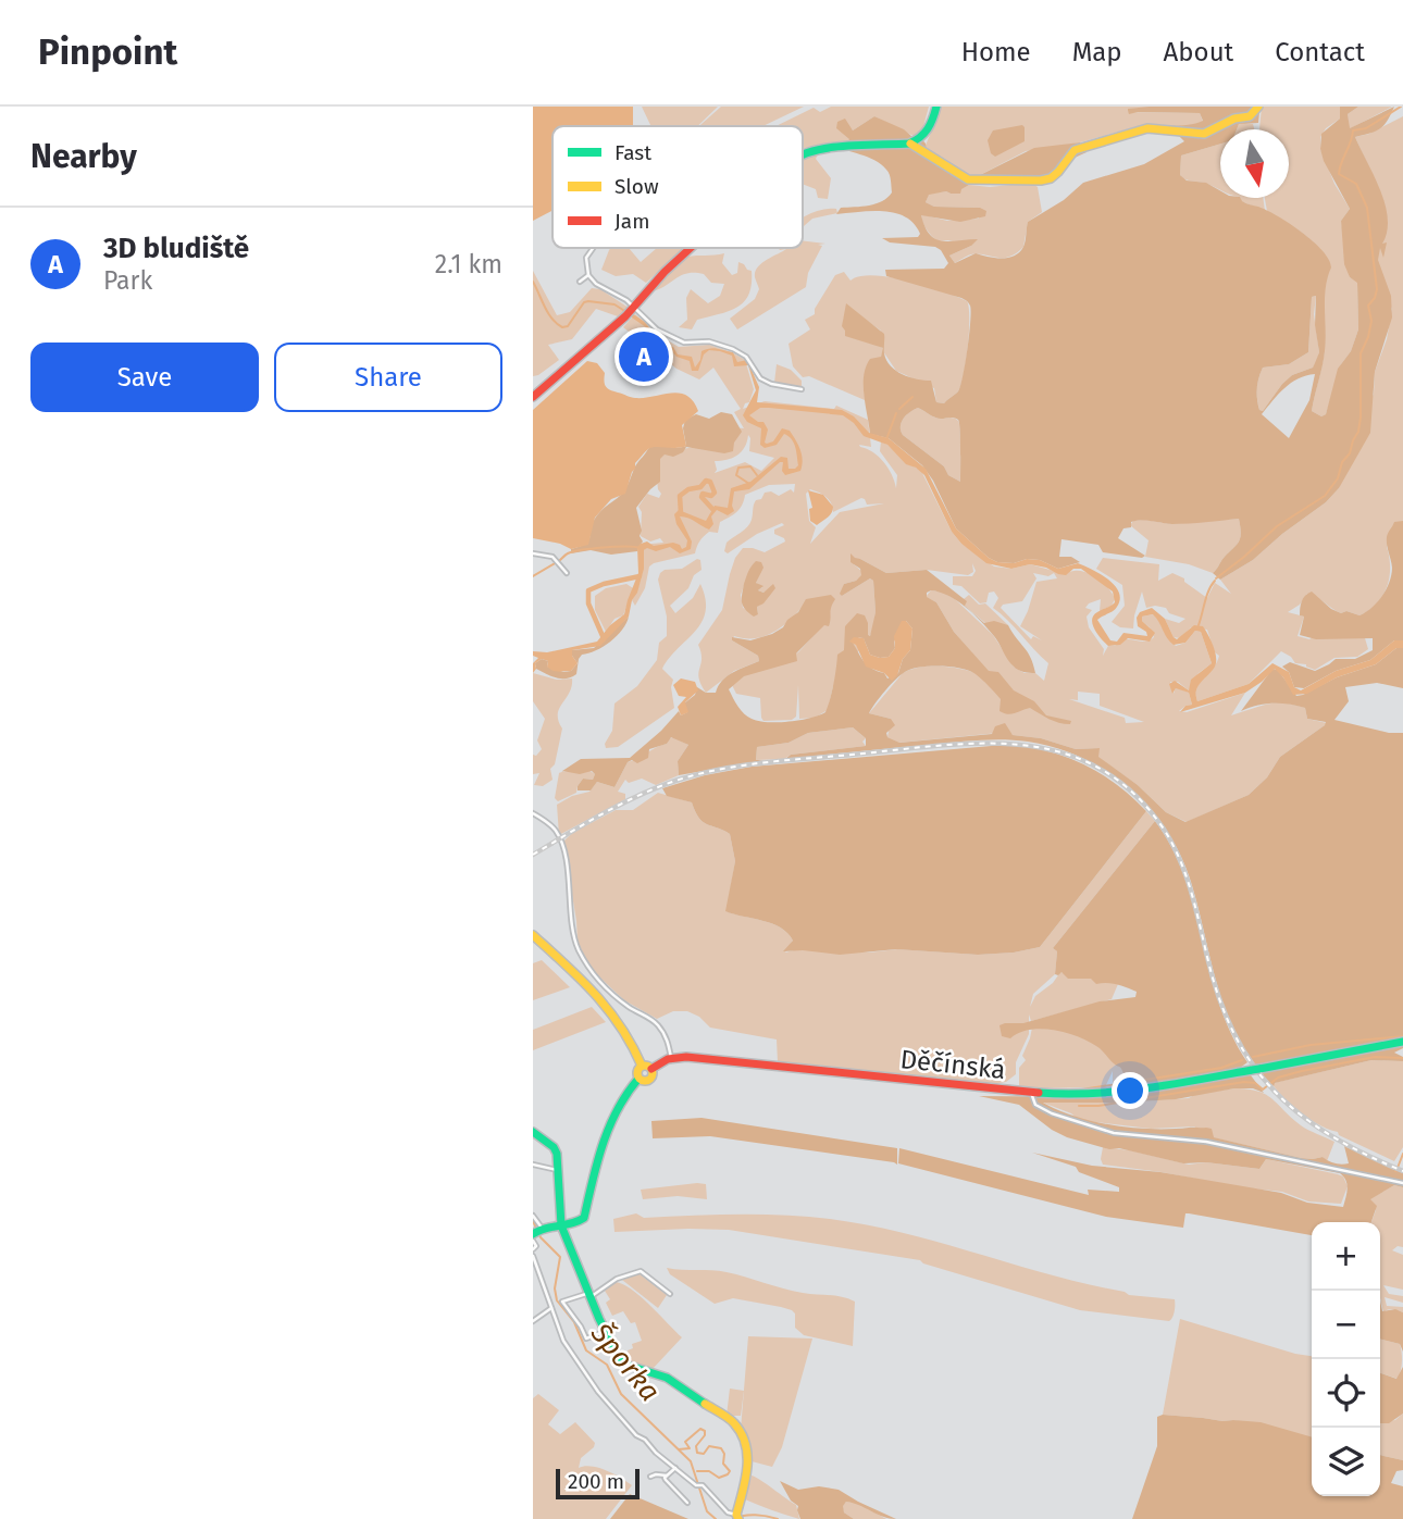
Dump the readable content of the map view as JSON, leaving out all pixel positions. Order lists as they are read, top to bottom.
{
  "streets": {
    "street": ["Děčínská"]
  },
  "water": ["Šporka"],
  "legend": ["Fast", "Slow", "Jam"],
  "scale_bar": "200 m",
  "north": "bottom",
  "page": {
    "header": "Pinpoint",
    "nav": [
      "Home",
      "Map",
      "About",
      "Contact"
    ],
    "heading": "Nearby",
    "list": [
      {
        "mark": "A",
        "name": "3D bludiště",
        "note": "Park",
        "value": "2.1 km"
      }
    ],
    "buttons": ["Save", "Share"],
    "pins": "A",
    "map_buttons": ["+", "−"],
    "scale": "200 m"
  }
}
